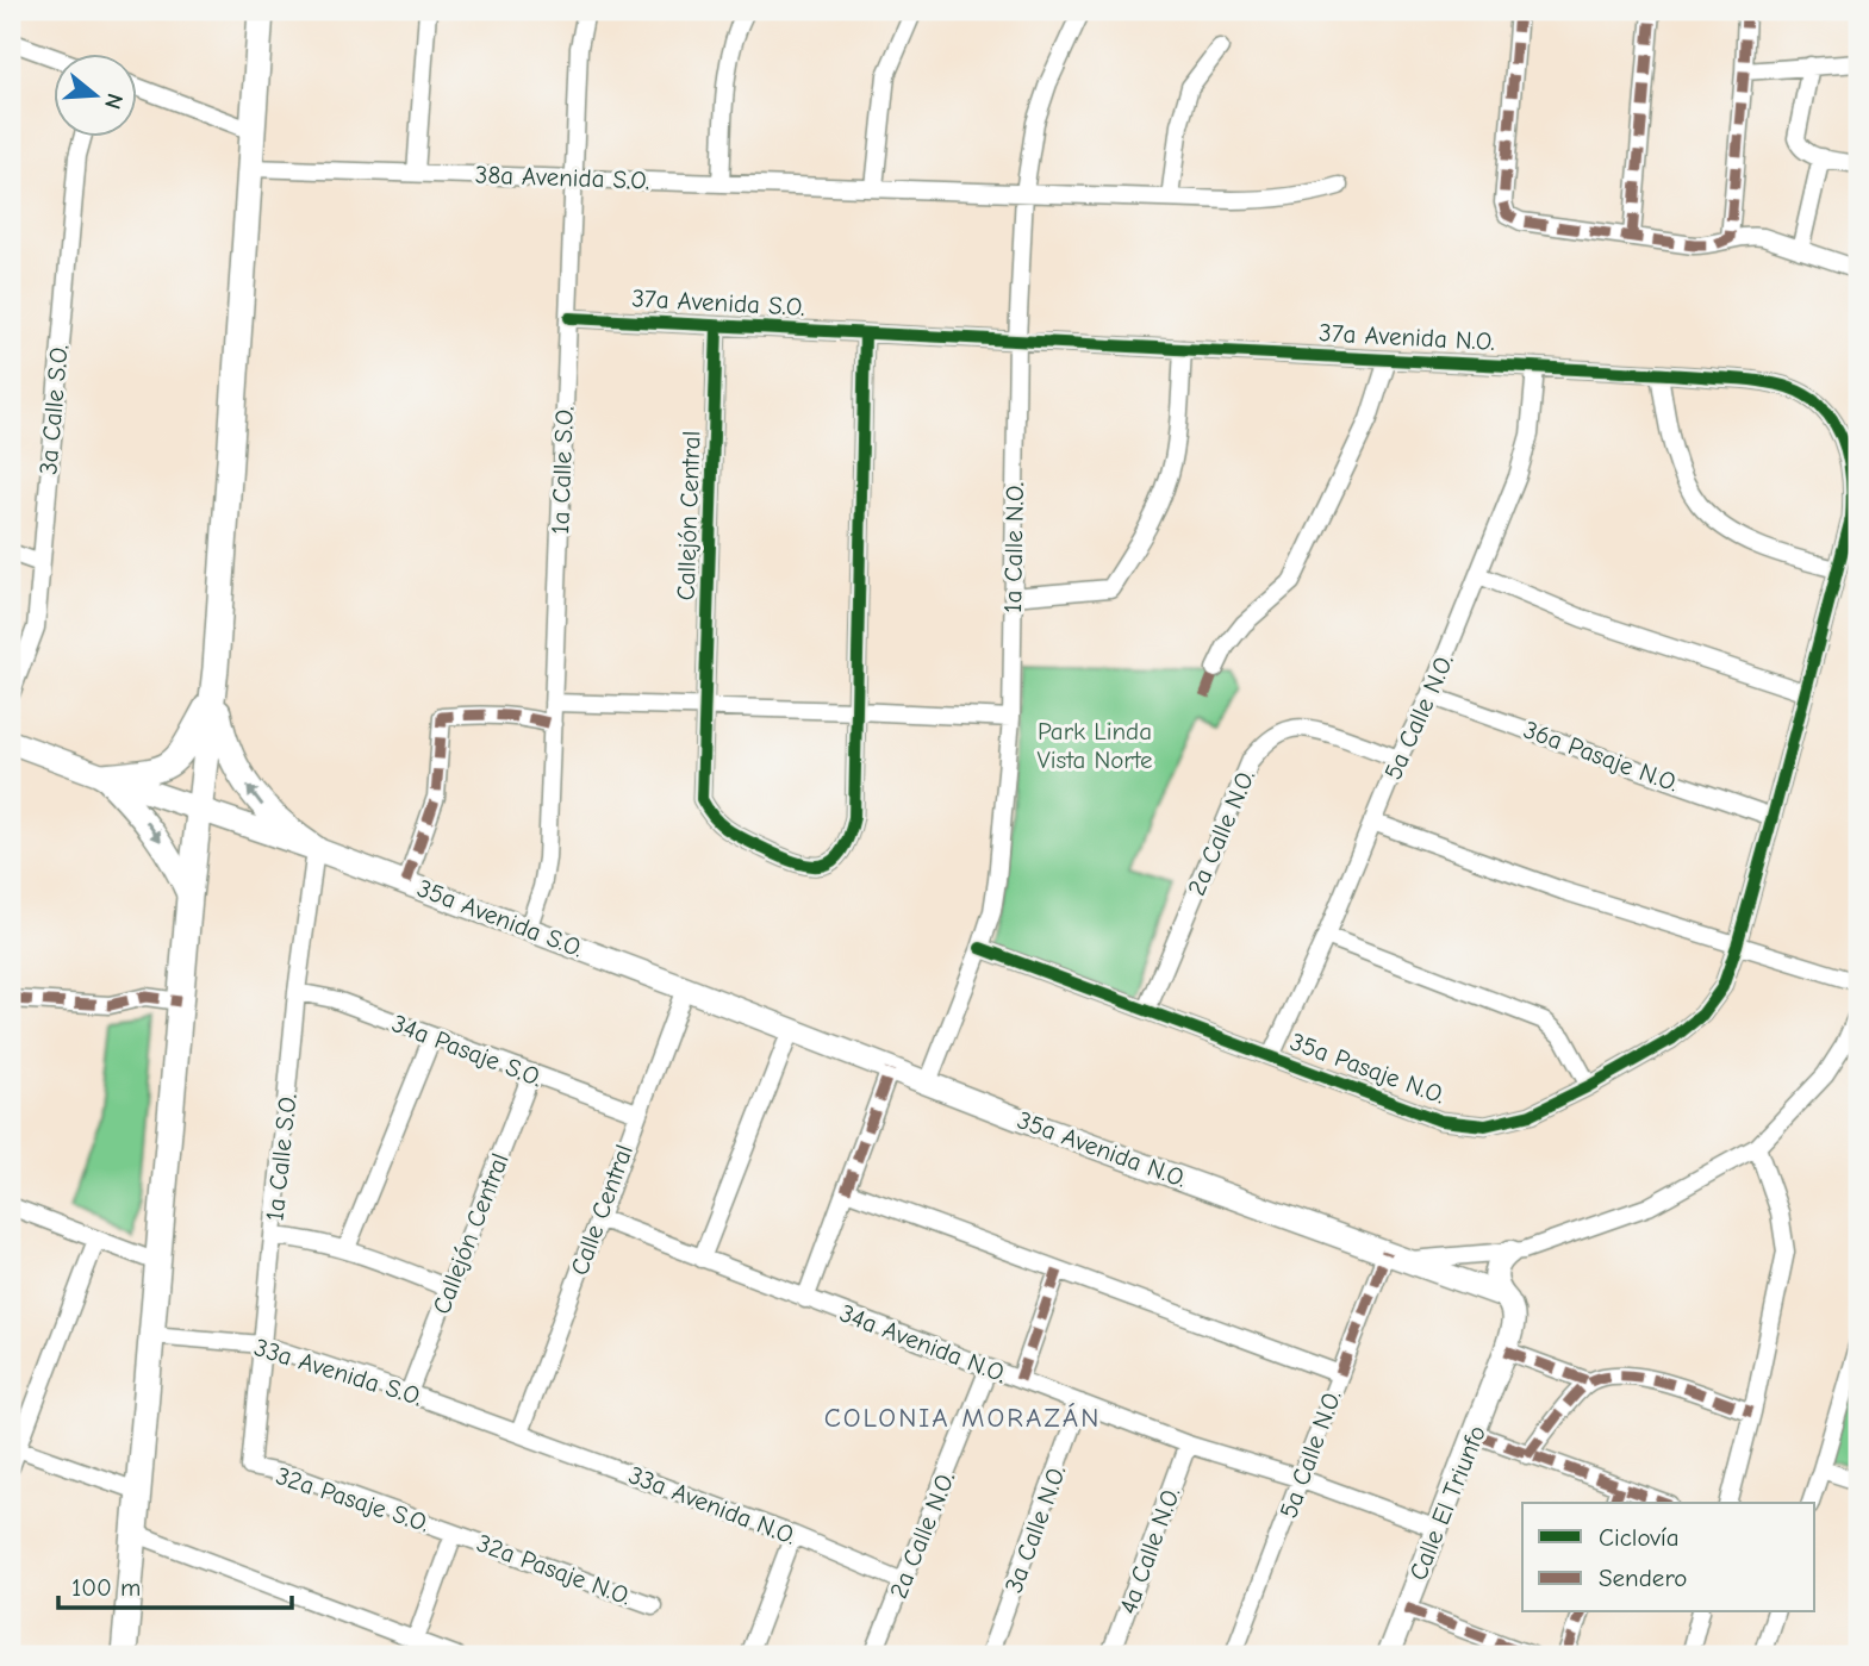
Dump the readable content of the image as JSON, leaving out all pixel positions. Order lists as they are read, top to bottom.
{
  "streets": {
    "main road": ["35a Avenida S.O.", "35a Avenida N.O.", "Calle El Triunfo"],
    "street": [
      "38a Avenida S.O.",
      "37a Avenida S.O.",
      "37a Avenida N.O.",
      "3a Calle S.O.",
      "1a Calle S.O.",
      "Callejón Central",
      "1a Calle N.O.",
      "5a Calle N.O.",
      "36a Pasaje N.O.",
      "2a Calle N.O.",
      "34a Pasaje S.O.",
      "35a Pasaje N.O.",
      "Calle Central",
      "34a Avenida N.O.",
      "33a Avenida S.O.",
      "32a Pasaje S.O.",
      "33a Avenida N.O.",
      "3a Calle N.O.",
      "4a Calle N.O.",
      "32a Pasaje N.O."
    ]
  },
  "crossings": [
    ["38a Avenida S.O.", "1a Calle S.O."],
    ["38a Avenida S.O.", "1a Calle N.O."],
    ["37a Avenida S.O.", "37a Avenida N.O."],
    ["37a Avenida S.O.", "1a Calle S.O."],
    ["37a Avenida S.O.", "Callejón Central"],
    ["37a Avenida N.O.", "1a Calle N.O."],
    ["37a Avenida N.O.", "5a Calle N.O."],
    ["37a Avenida N.O.", "35a Pasaje N.O."],
    ["1a Calle S.O.", "35a Avenida S.O."],
    ["1a Calle S.O.", "34a Pasaje S.O."],
    ["1a Calle S.O.", "33a Avenida S.O."],
    ["1a Calle S.O.", "32a Pasaje S.O."],
    ["Callejón Central", "34a Pasaje S.O."],
    ["Callejón Central", "33a Avenida S.O."],
    ["1a Calle N.O.", "35a Pasaje N.O."],
    ["1a Calle N.O.", "35a Avenida N.O."],
    ["5a Calle N.O.", "36a Pasaje N.O."],
    ["5a Calle N.O.", "2a Calle N.O."],
    ["5a Calle N.O.", "35a Pasaje N.O."],
    ["5a Calle N.O.", "35a Avenida N.O."],
    ["5a Calle N.O.", "34a Avenida N.O."],
    ["36a Pasaje N.O.", "35a Pasaje N.O."],
    ["2a Calle N.O.", "35a Pasaje N.O."],
    ["2a Calle N.O.", "34a Avenida N.O."],
    ["2a Calle N.O.", "33a Avenida N.O."],
    ["35a Avenida S.O.", "35a Avenida N.O."],
    ["35a Avenida S.O.", "Calle Central"],
    ["34a Pasaje S.O.", "Calle Central"],
    ["35a Avenida N.O.", "Calle Central"],
    ["35a Avenida N.O.", "Calle El Triunfo"],
    ["Calle Central", "34a Avenida N.O."],
    ["Calle Central", "33a Avenida S.O."],
    ["Calle Central", "33a Avenida N.O."],
    ["34a Avenida N.O.", "Calle El Triunfo"],
    ["34a Avenida N.O.", "3a Calle N.O."],
    ["34a Avenida N.O.", "4a Calle N.O."],
    ["33a Avenida S.O.", "33a Avenida N.O."],
    ["32a Pasaje S.O.", "32a Pasaje N.O."]
  ],
  "districts": ["COLONIA MORAZÁN"],
  "parks": ["Park Linda Vista Norte"],
  "legend": ["Ciclovía", "Sendero"],
  "scale_bar": "100 m",
  "north": "right"
}
